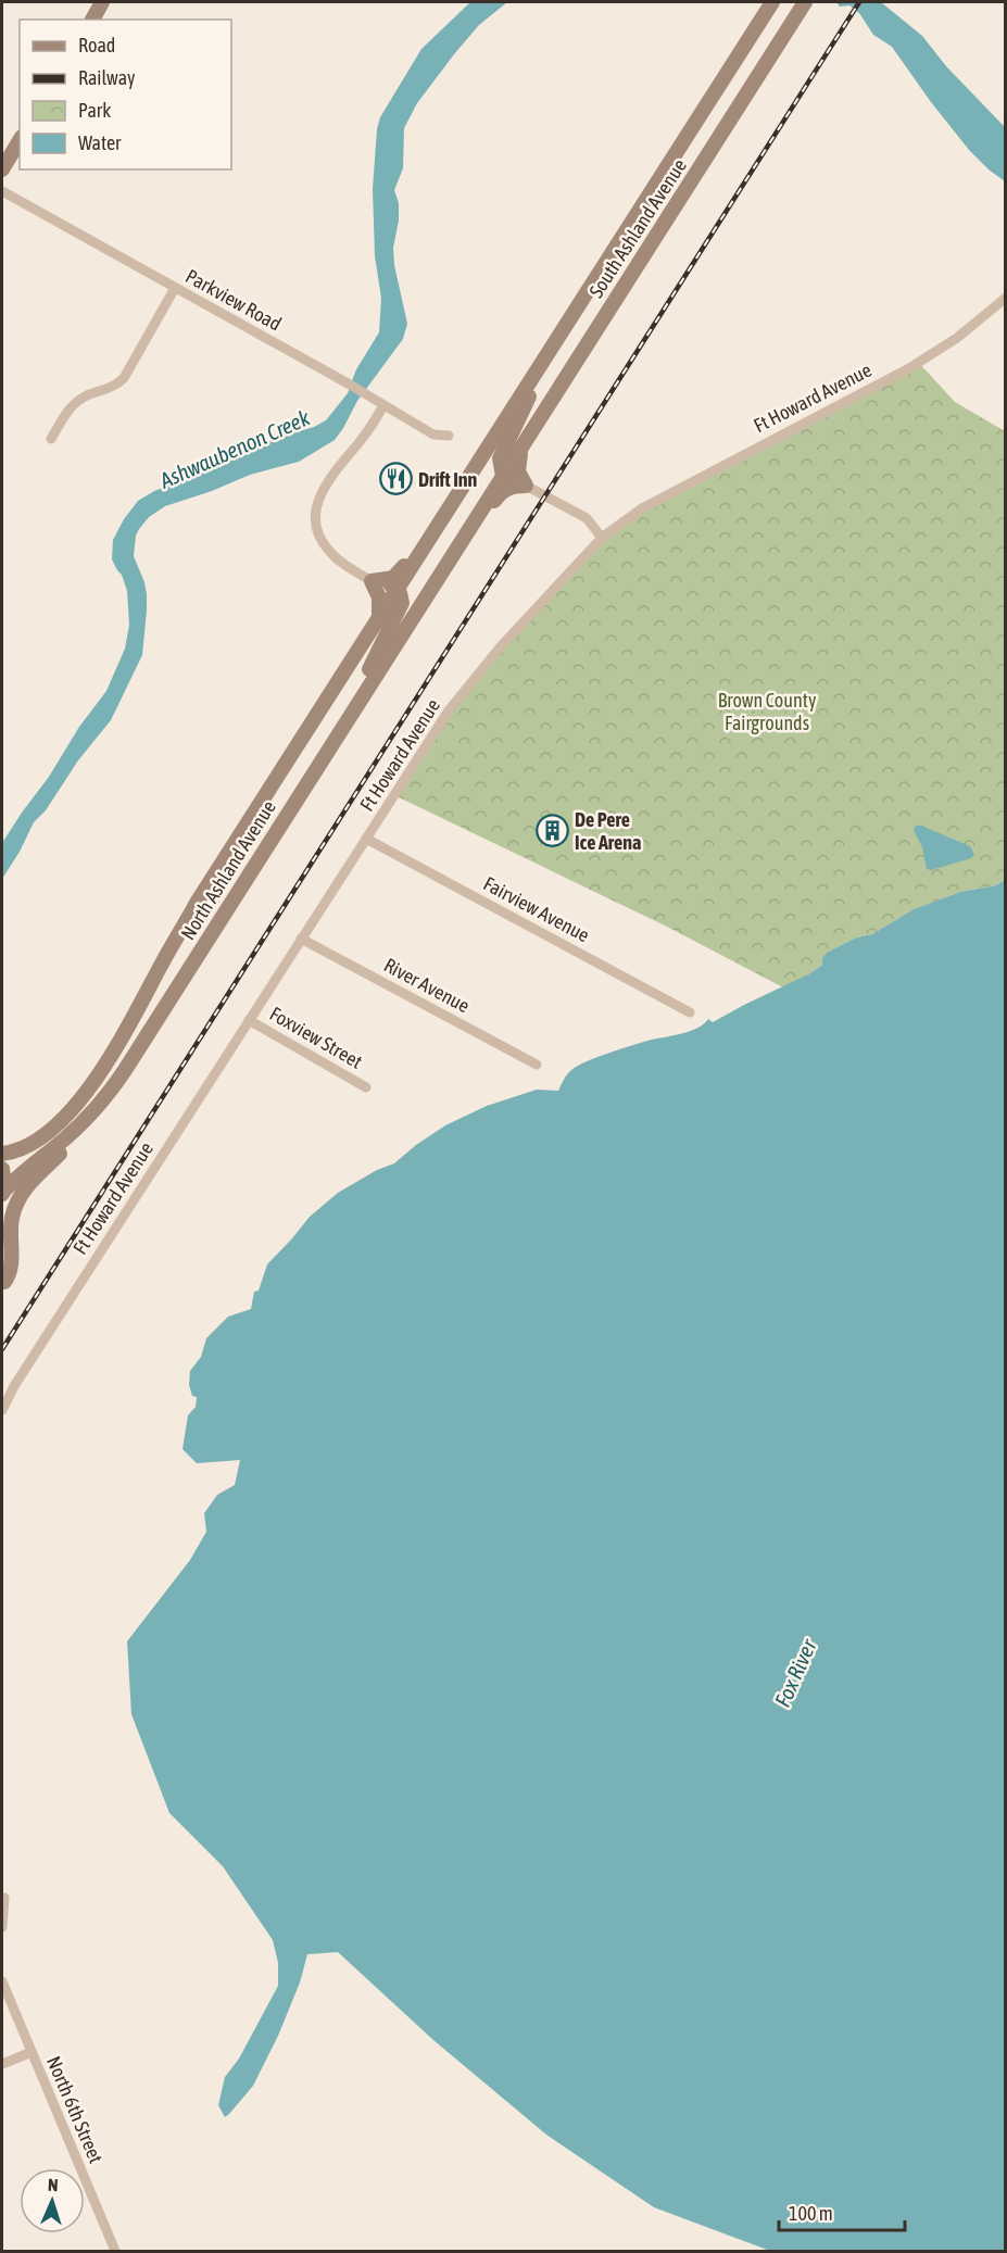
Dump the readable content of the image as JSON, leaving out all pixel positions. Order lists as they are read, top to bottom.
{
  "streets": {
    "main road": ["South Ashland Avenue", "North Ashland Avenue"],
    "street": [
      "Parkview Road",
      "Ft Howard Avenue",
      "Fairview Avenue",
      "River Avenue",
      "Foxview Street",
      "North 6th Street"
    ]
  },
  "crossings": [
    ["South Ashland Avenue", "North Ashland Avenue"],
    ["Ft Howard Avenue", "Fairview Avenue"],
    ["Ft Howard Avenue", "River Avenue"],
    ["Ft Howard Avenue", "Foxview Street"]
  ],
  "water": ["Ashwaubenon Creek", "Fox River"],
  "parks": ["Brown County Fairgrounds"],
  "places": {
    "restaurant": ["Drift Inn"],
    "building": ["De Pere Ice Arena"]
  },
  "legend": [
    "Road",
    "Railway",
    "Park",
    "Water"
  ],
  "scale_bar": "100 m",
  "north": "top"
}
